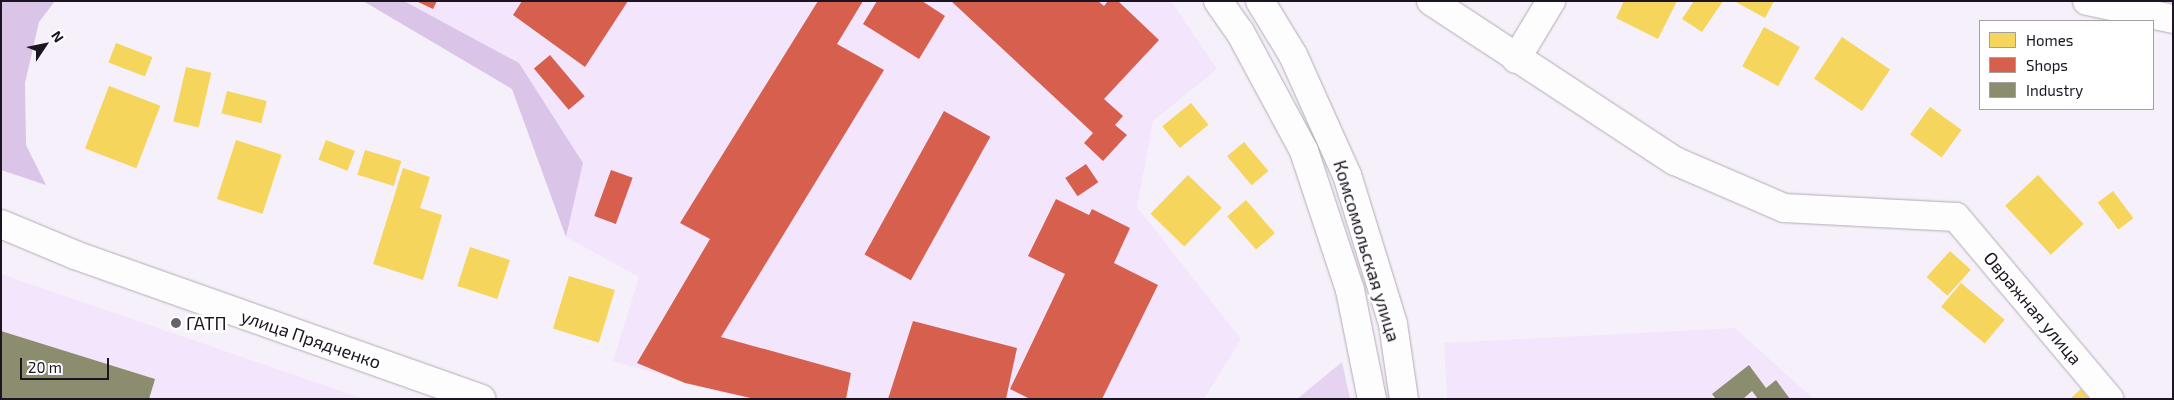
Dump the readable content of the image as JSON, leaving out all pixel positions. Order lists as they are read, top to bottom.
{
  "streets": {
    "main road": ["Комсомольская улица", "Овражная улица", "улица Прядченко"]
  },
  "places": ["ГАТП"],
  "legend": ["Homes", "Shops", "Industry"],
  "scale_bar": "20 m",
  "north": "top right"
}
